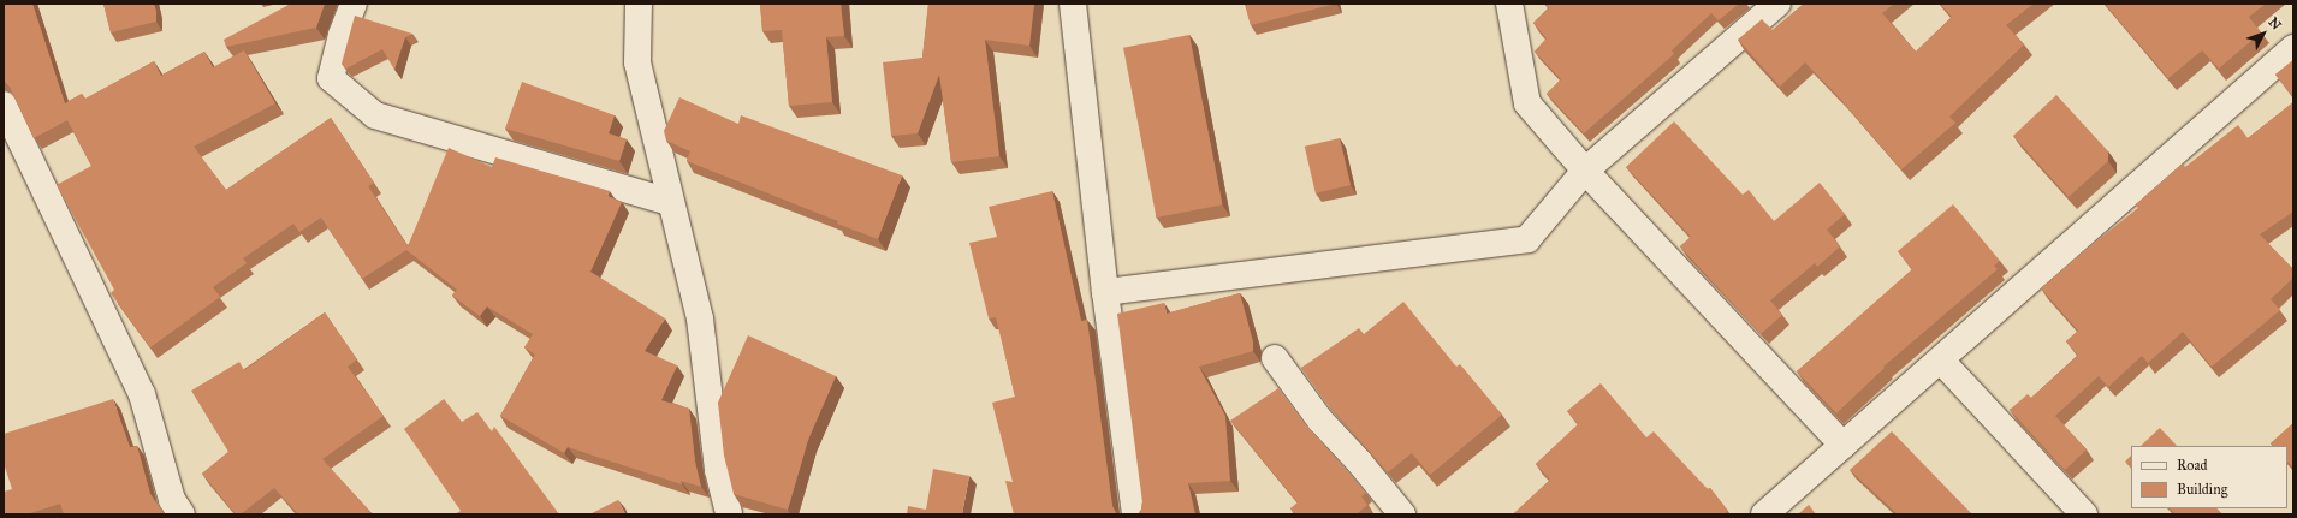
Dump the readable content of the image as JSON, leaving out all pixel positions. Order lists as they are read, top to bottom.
{
  "legend": ["Road", "Building"],
  "north": "top right"
}
